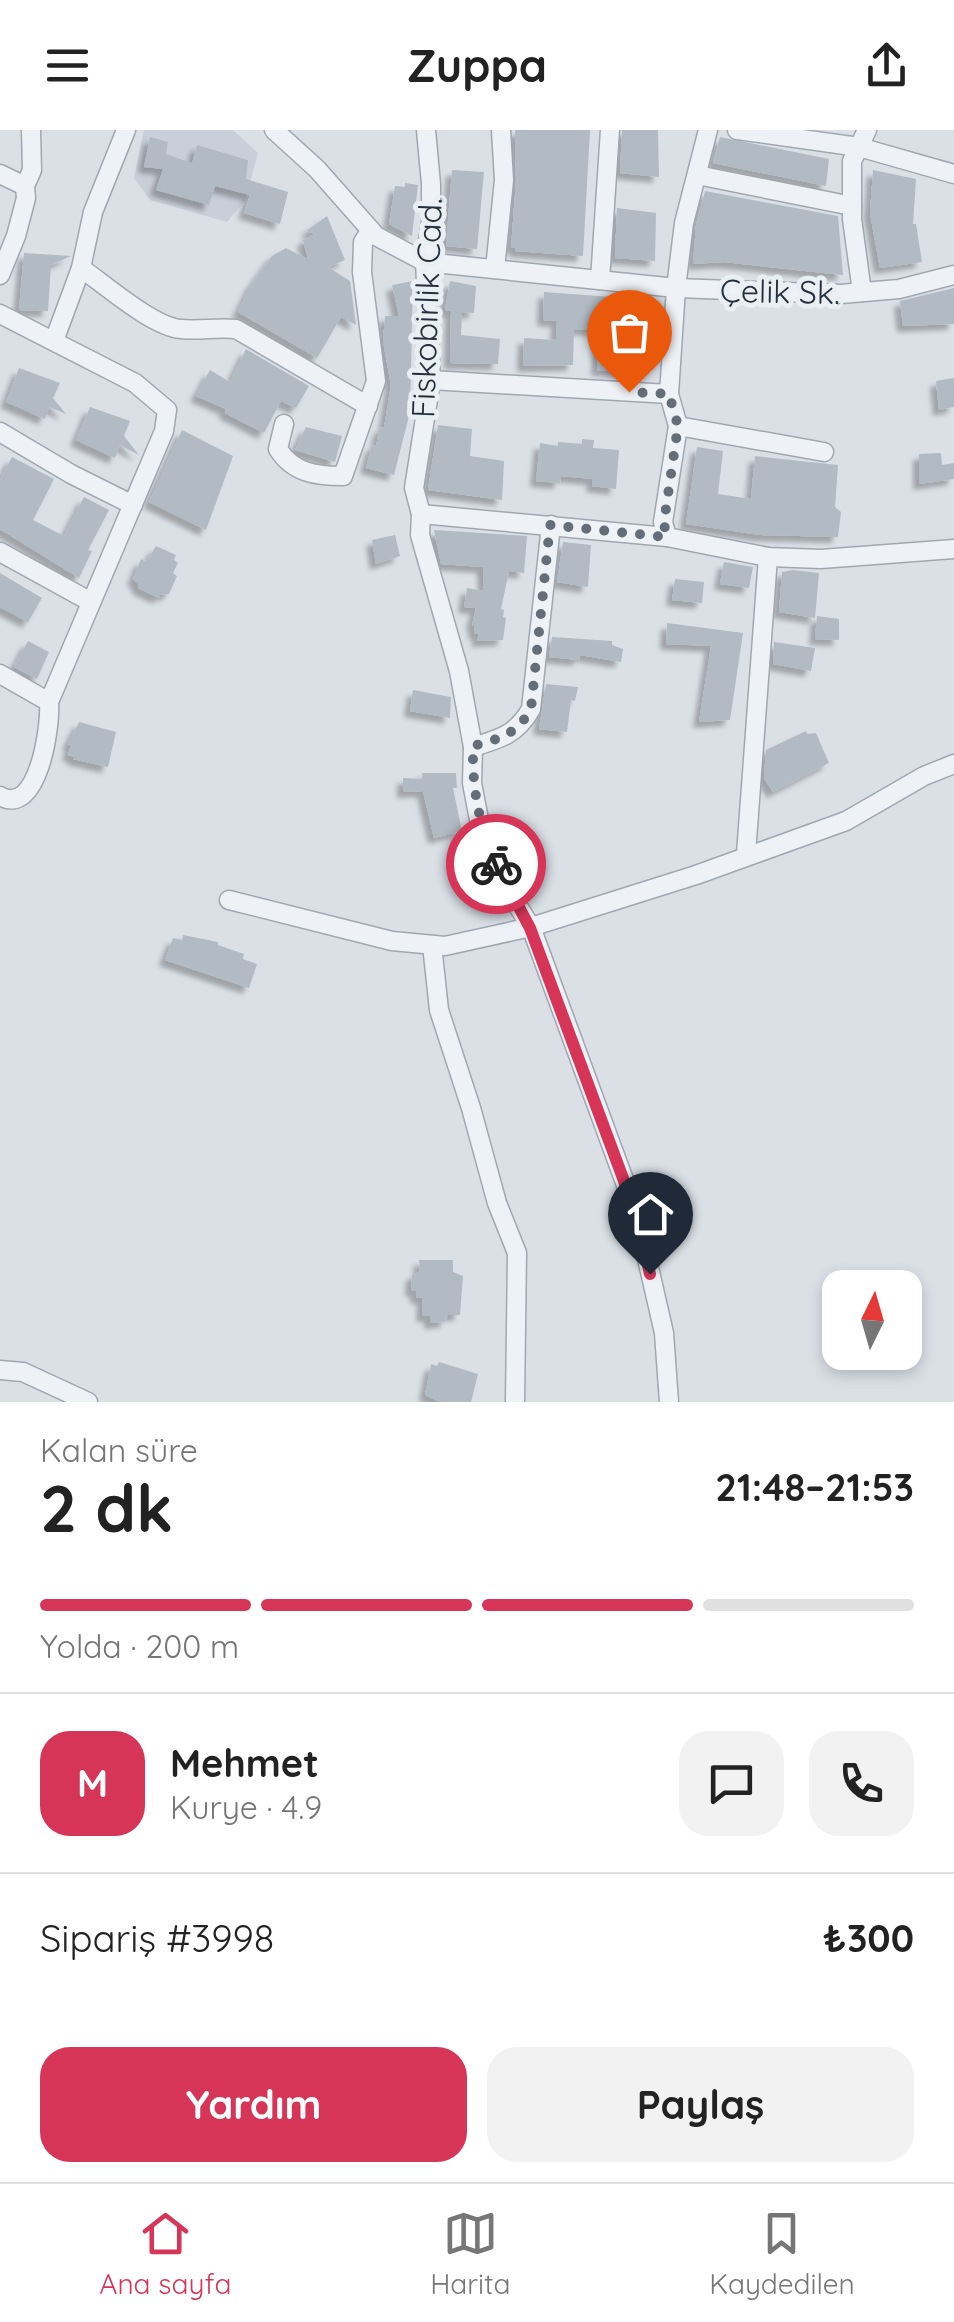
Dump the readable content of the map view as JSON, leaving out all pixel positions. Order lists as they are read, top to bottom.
{
  "streets": {
    "street": ["Çelik Sk.", "Fiskobirlik Cad."]
  },
  "crossings": [
    ["Çelik Sk.", "Fiskobirlik Cad."]
  ],
  "north": "top",
  "page": {
    "header": "Zuppa",
    "heading": ["2 dk", "Kalan süre", "21:48–21:53"],
    "panel": [
      "Mehmet",
      "Kurye · 4.9",
      "Sipariş #3998",
      "₺300"
    ],
    "bar": "Yolda · 200 m",
    "round": "M",
    "buttons": ["Yardım", "Paylaş"],
    "tabs": ["Ana sayfa", "Harita", "Kaydedilen"]
  }
}
